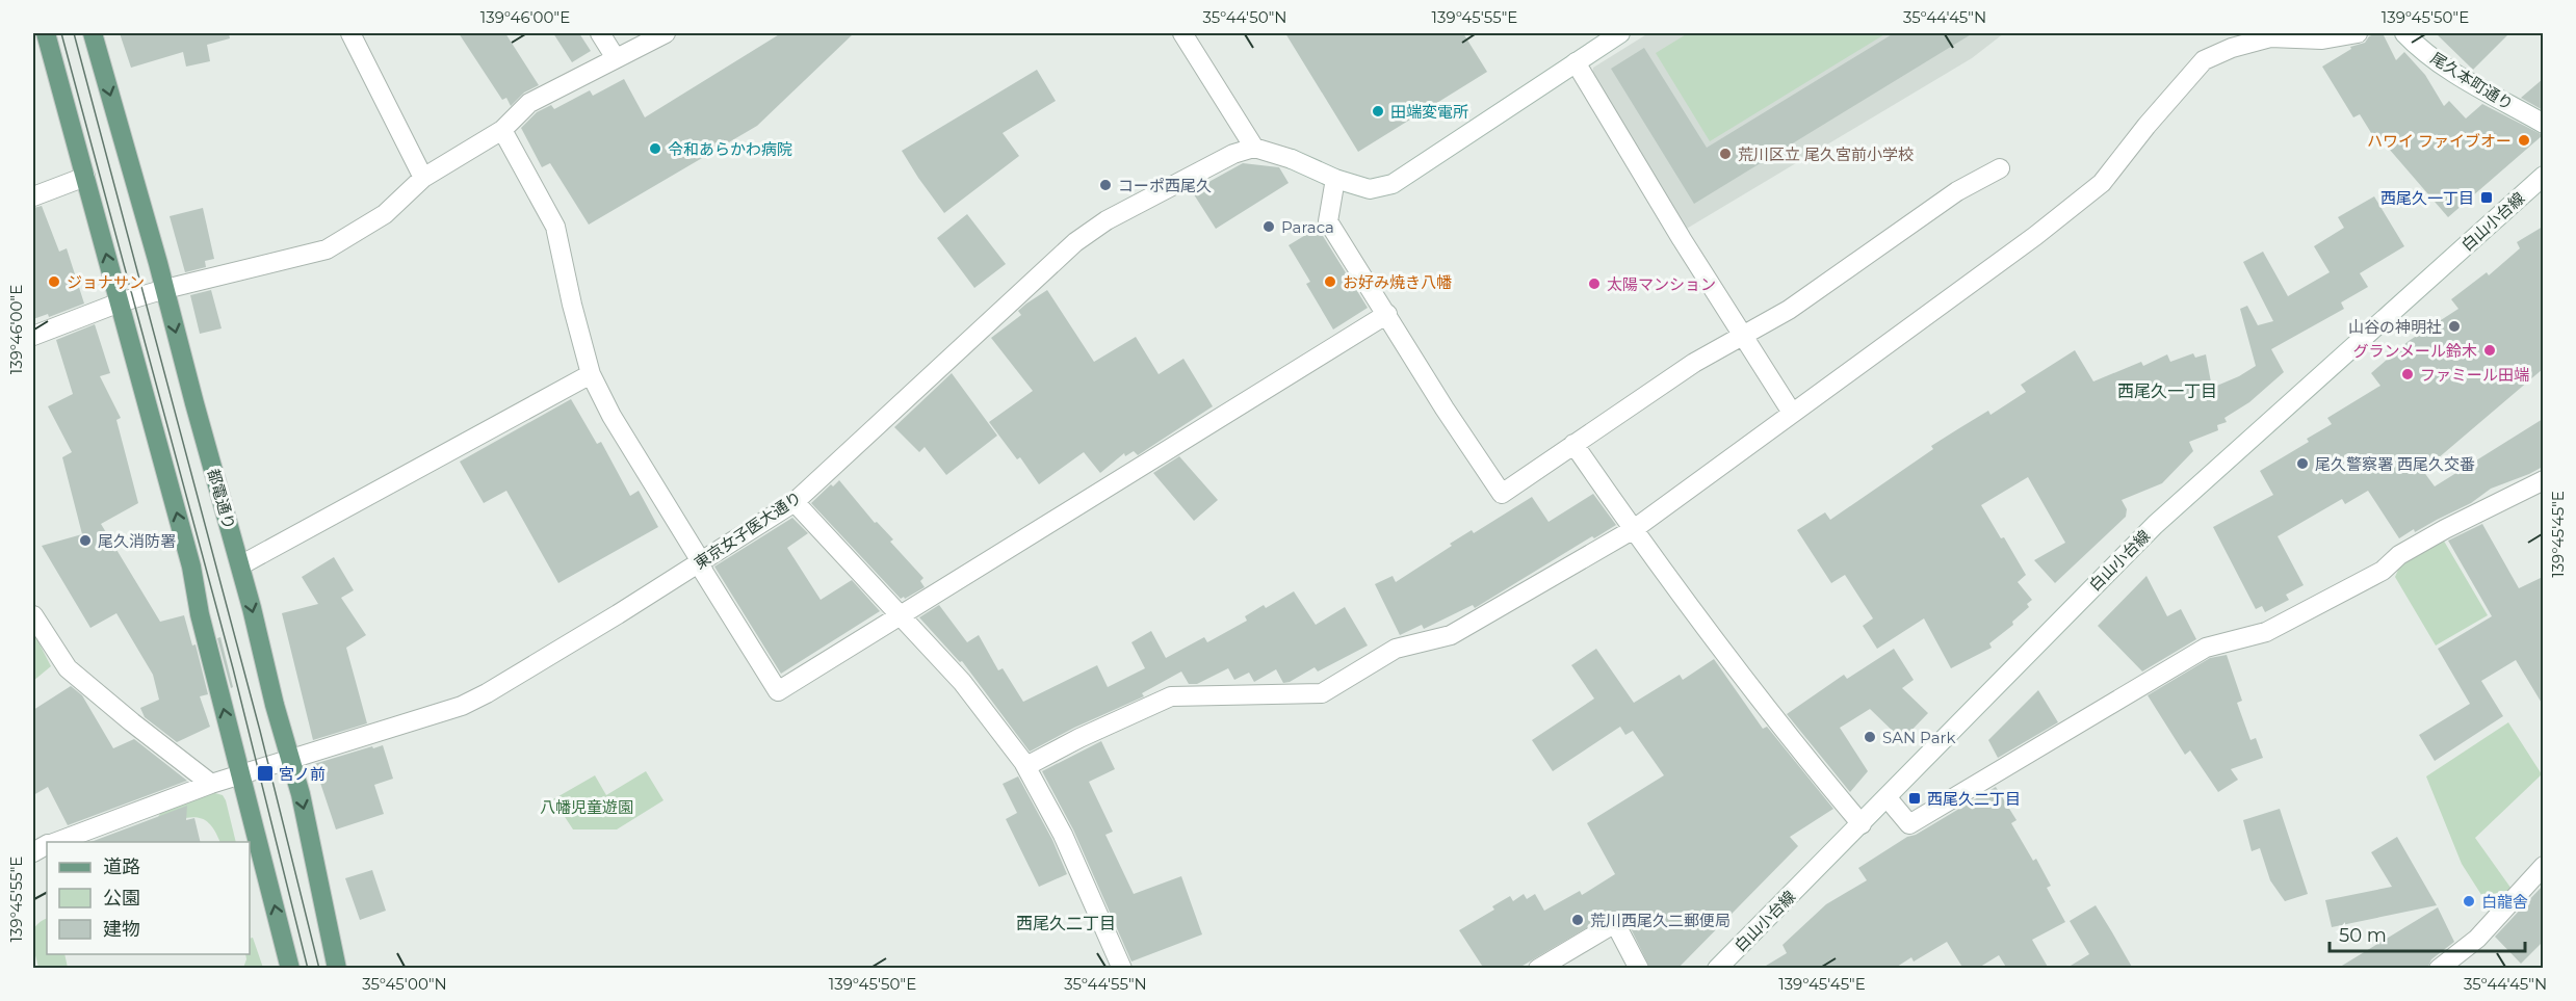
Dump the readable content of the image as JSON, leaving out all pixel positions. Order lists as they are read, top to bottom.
{
  "streets": {
    "main road": ["都電通り"],
    "street": ["尾久本町通り", "白山小台線", "東京女子医大通り"]
  },
  "crossings": [
    ["都電通り", "東京女子医大通り"]
  ],
  "districts": ["西尾久一丁目", "西尾久二丁目"],
  "parks": ["八幡児童遊園"],
  "places": {
    "other": [
      "田端変電所",
      "ハワイ ファイブオー",
      "令和あらかわ病院",
      "荒川区立 尾久宮前小学校",
      "コーポ西尾久",
      "Paraca",
      "ジョナサン",
      "お好み焼き八幡",
      "太陽マンション",
      "山谷の神明社",
      "グランメール鈴木",
      "ファミール田端",
      "尾久警察署 西尾久交番",
      "尾久消防署",
      "SAN Park",
      "白龍舎",
      "荒川西尾久二郵便局"
    ],
    "transit": ["西尾久一丁目", "宮ノ前", "西尾久二丁目"]
  },
  "legend": ["道路", "公園", "建物"],
  "scale_bar": "50 m",
  "coordinates": [
    "139°46'00\"E",
    "35°44'50\"N",
    "139°45'55\"E",
    "35°44'45\"N",
    "139°45'50\"E",
    "139°45'45\"E",
    "35°45'00\"N",
    "35°44'55\"N"
  ]
}
